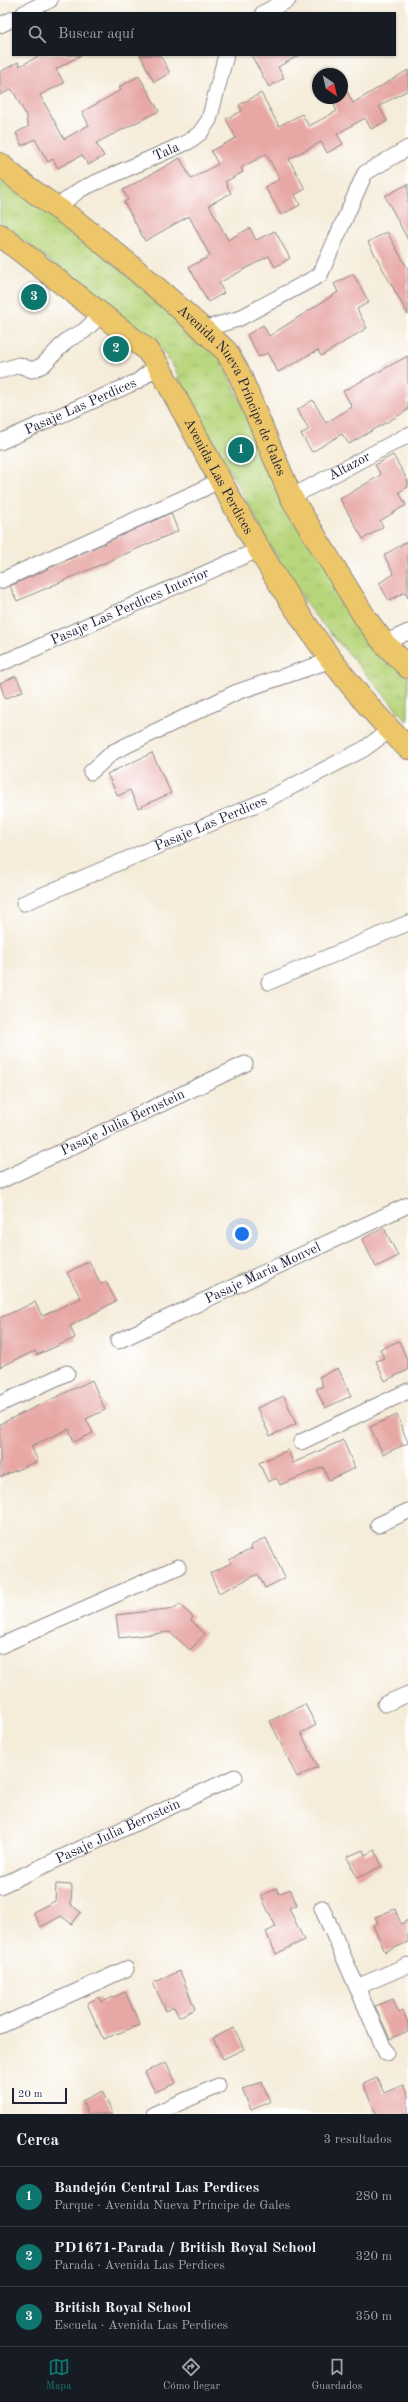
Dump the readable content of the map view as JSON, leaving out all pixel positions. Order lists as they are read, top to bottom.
{
  "streets": {
    "main road": ["Avenida Nueva Príncipe de Gales", "Avenida Las Perdices"],
    "street": [
      "Tala",
      "Pasaje Las Perdices",
      "Altazor",
      "Pasaje Las Perdices Interior",
      "Pasaje Julia Bernstein",
      "Pasaje María Monvel"
    ]
  },
  "crossings": [
    ["Tala", "Avenida Nueva Príncipe de Gales"],
    ["Avenida Nueva Príncipe de Gales", "Altazor"],
    ["Pasaje Las Perdices", "Avenida Las Perdices"],
    ["Avenida Las Perdices", "Pasaje Las Perdices Interior"]
  ],
  "scale_bar": "20 m",
  "north": "bottom right",
  "page": {
    "search": "Buscar aquí",
    "pins": ["3", "2", "1"],
    "scale": "20 m",
    "heading": ["Cerca", "3 resultados"],
    "list": [
      {
        "mark": "1",
        "name": "Bandejón Central Las Perdices",
        "note": "Parque · Avenida Nueva Príncipe de Gales",
        "value": "280 m"
      },
      {
        "mark": "2",
        "name": "PD1671-Parada / British Royal School",
        "note": "Parada · Avenida Las Perdices",
        "value": "320 m"
      },
      {
        "mark": "3",
        "name": "British Royal School",
        "note": "Escuela · Avenida Las Perdices",
        "value": "350 m"
      }
    ],
    "nav": ["Mapa", "Cómo llegar", "Guardados"]
  }
}
